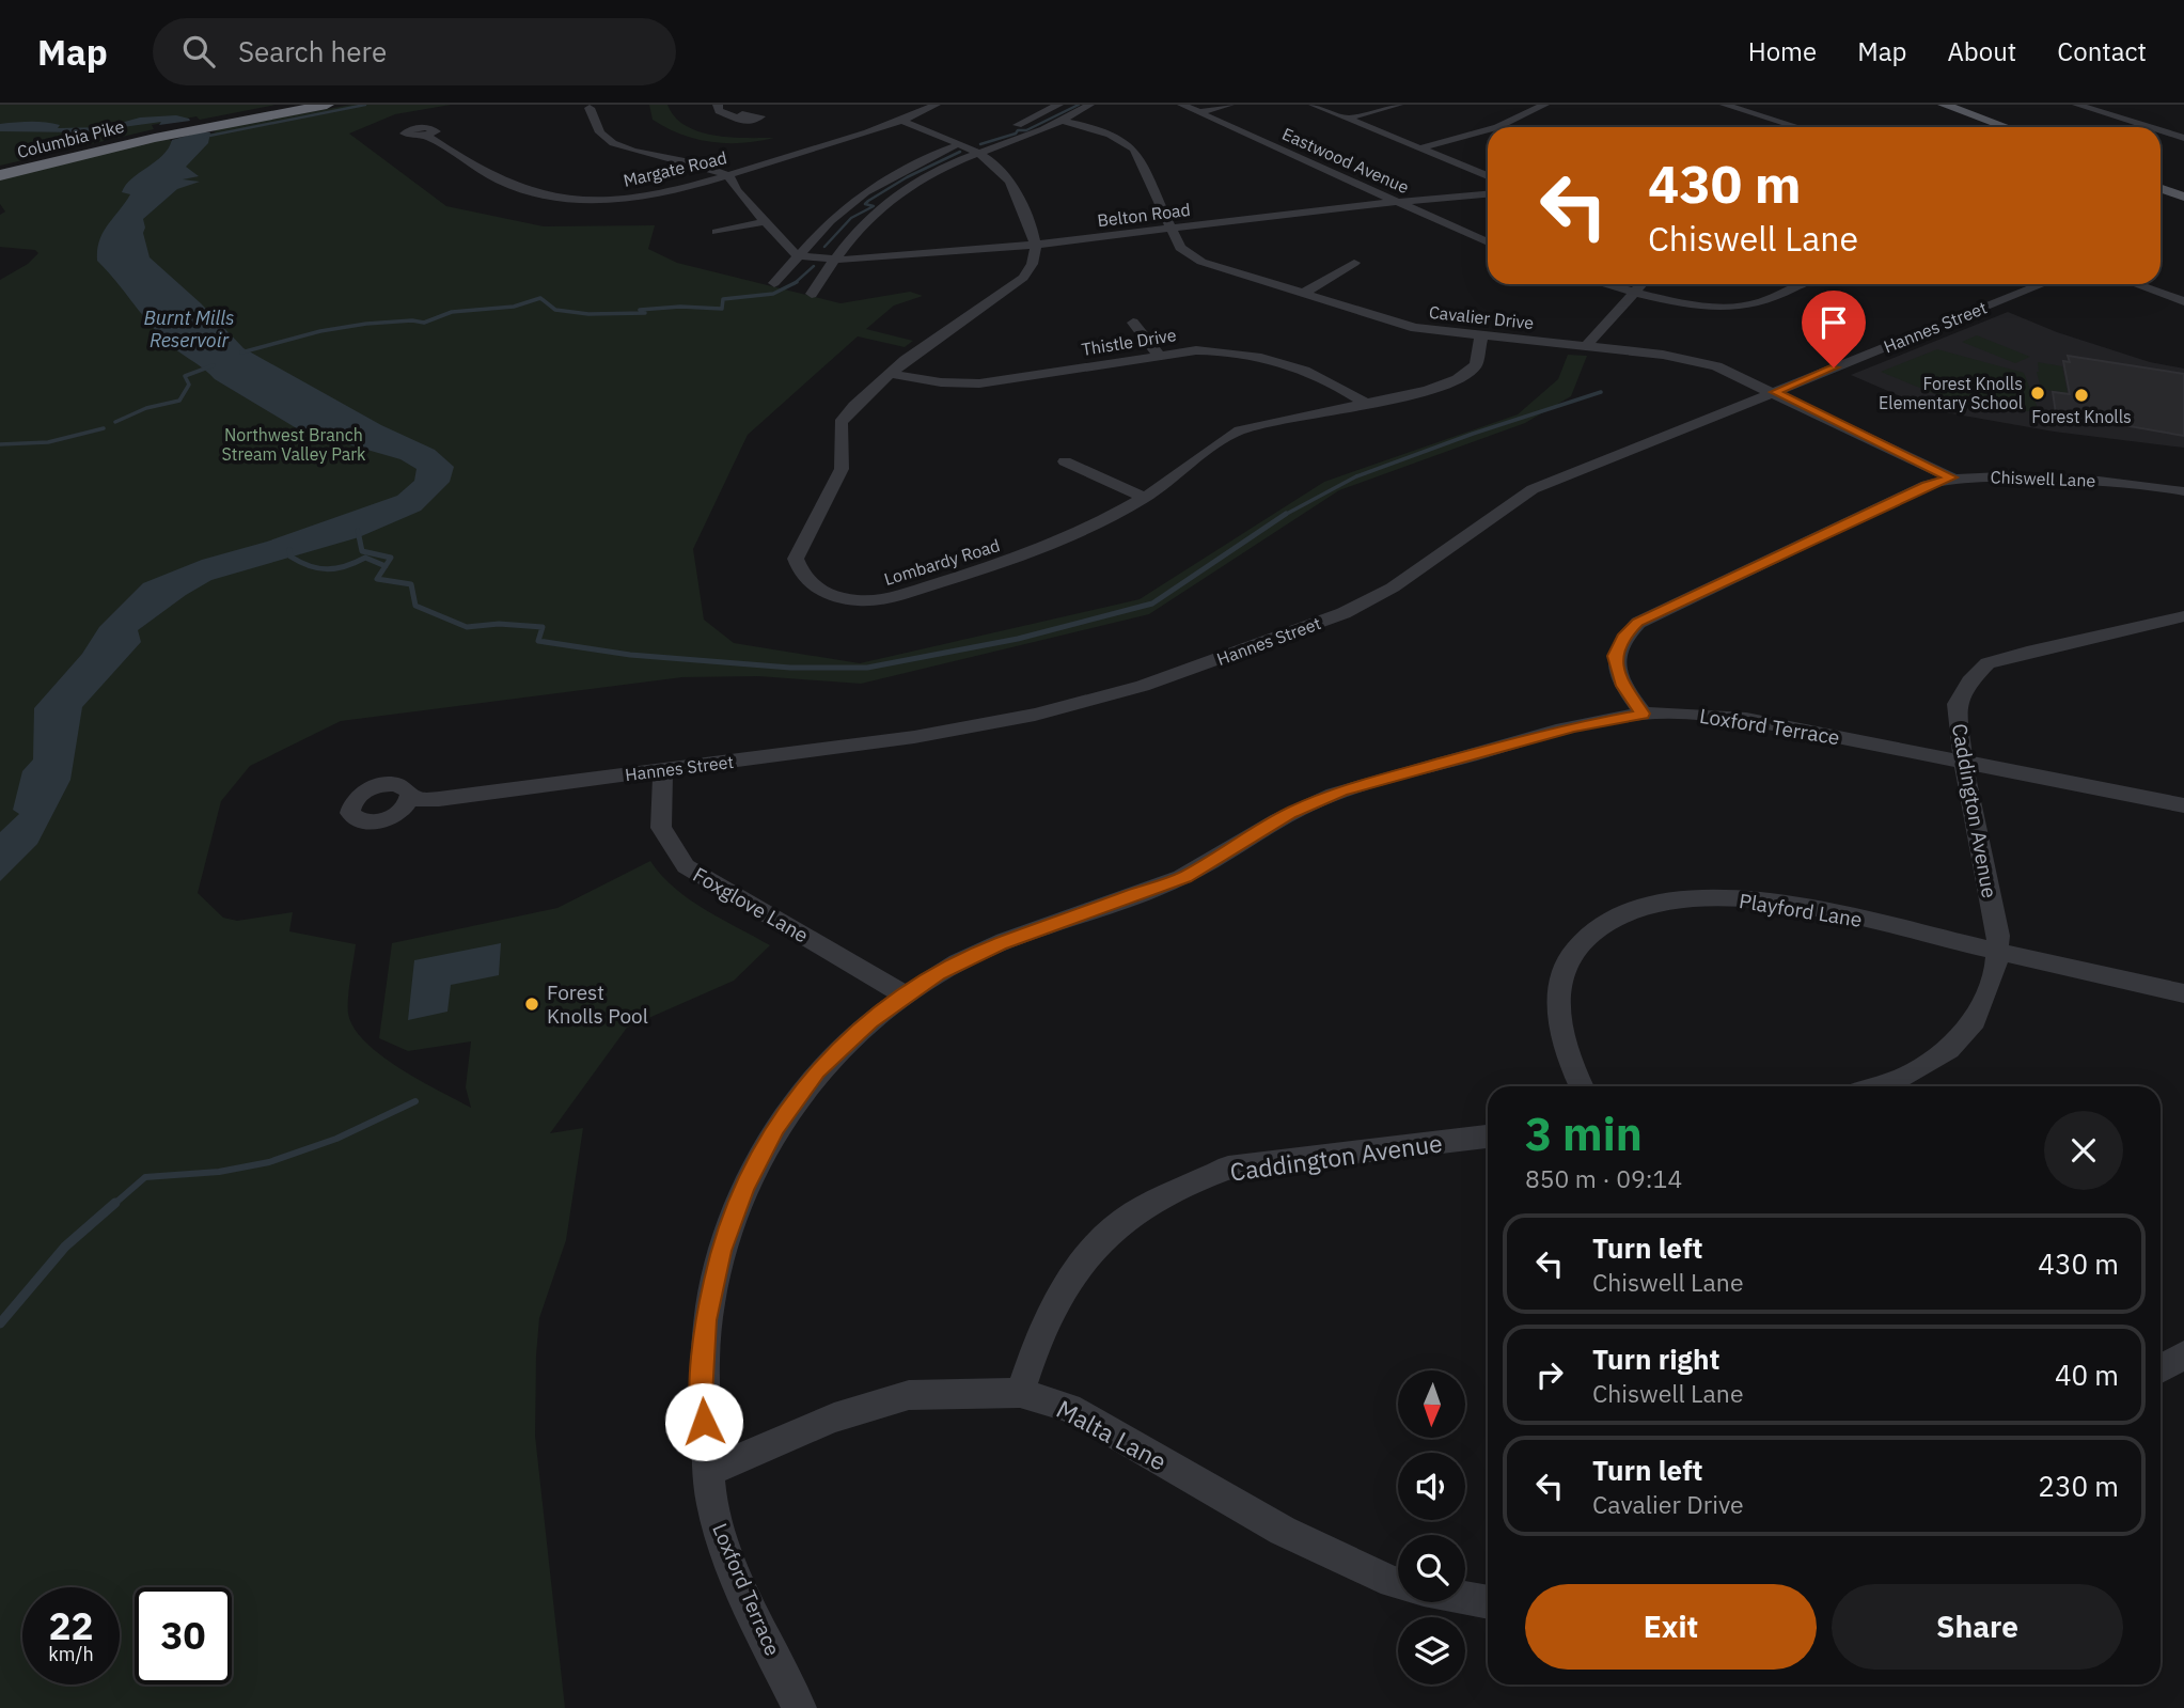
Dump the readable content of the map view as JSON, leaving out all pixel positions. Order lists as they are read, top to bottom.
{
  "streets": {
    "highway": ["Columbia Pike"],
    "street": [
      "Eastwood Avenue",
      "Margate Road",
      "Belton Road",
      "Cavalier Drive",
      "Hannes Street",
      "Thistle Drive",
      "Chiswell Lane",
      "Lombardy Road",
      "Loxford Terrace",
      "Caddington Avenue",
      "Foxglove Lane",
      "Playford Lane",
      "Malta Lane"
    ]
  },
  "crossings": [
    ["Eastwood Avenue", "Belton Road"],
    ["Belton Road", "Cavalier Drive"],
    ["Belton Road", "Lombardy Road"],
    ["Cavalier Drive", "Hannes Street"],
    ["Cavalier Drive", "Chiswell Lane"],
    ["Cavalier Drive", "Lombardy Road"],
    ["Hannes Street", "Foxglove Lane"],
    ["Thistle Drive", "Lombardy Road"],
    ["Chiswell Lane", "Loxford Terrace"],
    ["Loxford Terrace", "Caddington Avenue"],
    ["Loxford Terrace", "Foxglove Lane"],
    ["Loxford Terrace", "Malta Lane"],
    ["Caddington Avenue", "Playford Lane"],
    ["Caddington Avenue", "Malta Lane"]
  ],
  "water": ["Burnt Mills Reservoir"],
  "parks": ["Northwest Branch Stream Valley Park"],
  "places": ["Forest Knolls Elementary School", "Forest Knolls", "Forest Knolls Pool"],
  "north": "bottom",
  "page": {
    "header": "Map",
    "search": "Search here",
    "nav": [
      "Home",
      "Map",
      "About",
      "Contact"
    ],
    "turn": ["430 m", "Chiswell Lane"],
    "heading": ["3 min", "850 m · 09:14"],
    "list": [
      {
        "name": "Turn left",
        "note": "Chiswell Lane",
        "value": "430 m"
      },
      {
        "name": "Turn right",
        "note": "Chiswell Lane",
        "value": "40 m"
      },
      {
        "name": "Turn left",
        "note": "Cavalier Drive",
        "value": "230 m"
      }
    ],
    "buttons": ["Exit", "Share"],
    "speed": "22 km/h",
    "limit": "30"
  }
}
